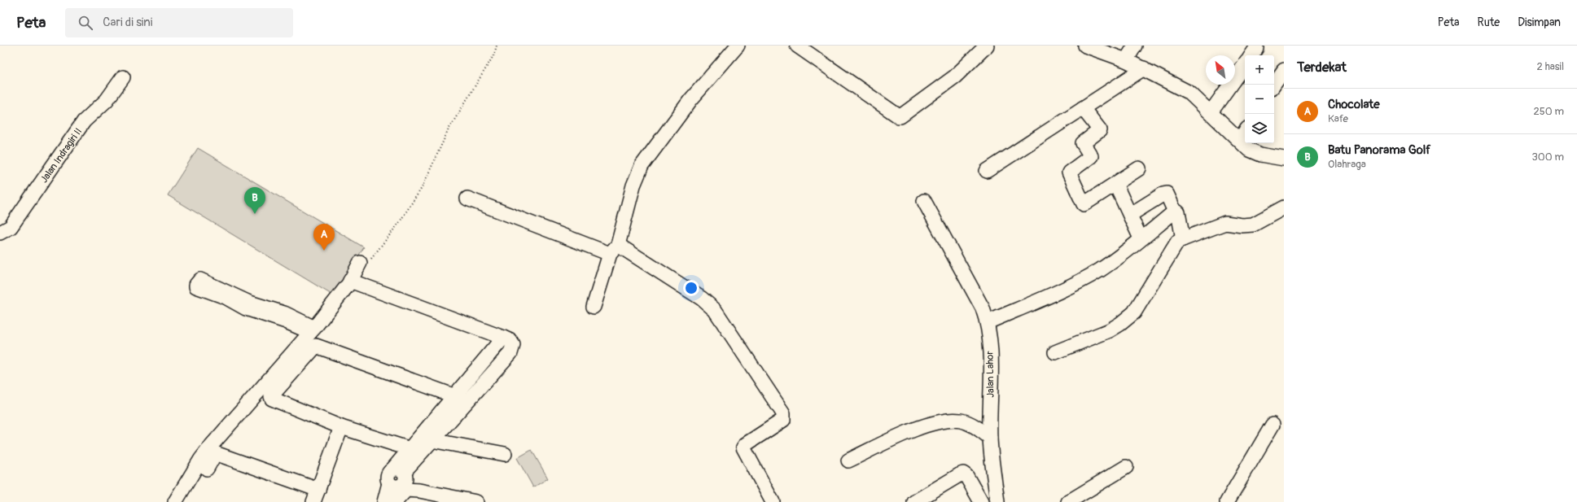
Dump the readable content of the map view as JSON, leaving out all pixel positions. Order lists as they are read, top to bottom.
{
  "streets": {
    "street": ["Jalan Indragiri II", "Jalan Lahor"]
  },
  "north": "top left",
  "page": {
    "header": "Peta",
    "search": "Cari di sini",
    "nav": ["Peta", "Rute", "Disimpan"],
    "heading": ["Terdekat", "2 hasil"],
    "map_buttons": ["+", "−"],
    "list": [
      {
        "mark": "A",
        "name": "Chocolate",
        "note": "Kafe",
        "value": "250 m"
      },
      {
        "mark": "B",
        "name": "Batu Panorama Golf",
        "note": "Olahraga",
        "value": "300 m"
      }
    ],
    "pins": ["B", "A"]
  }
}
